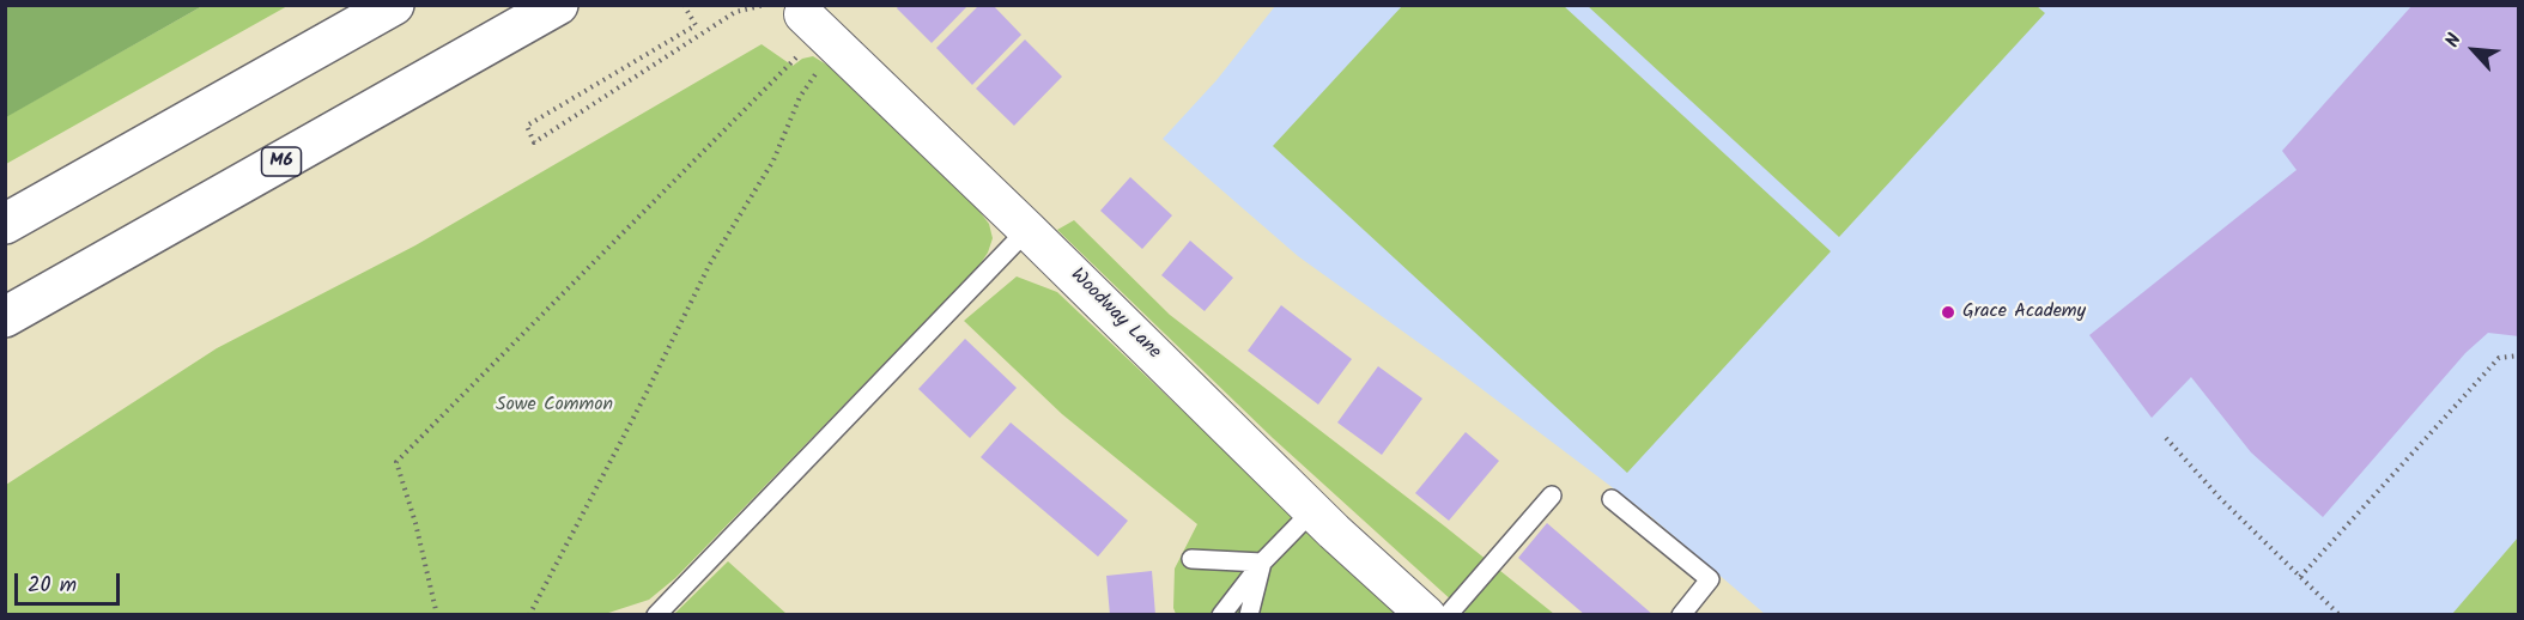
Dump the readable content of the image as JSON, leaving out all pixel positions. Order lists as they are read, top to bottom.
{
  "streets": {
    "highway": ["M6"],
    "street": ["Woodway Lane"]
  },
  "parks": ["Sowe Common"],
  "places": ["Grace Academy"],
  "scale_bar": "20 m",
  "north": "top left"
}
